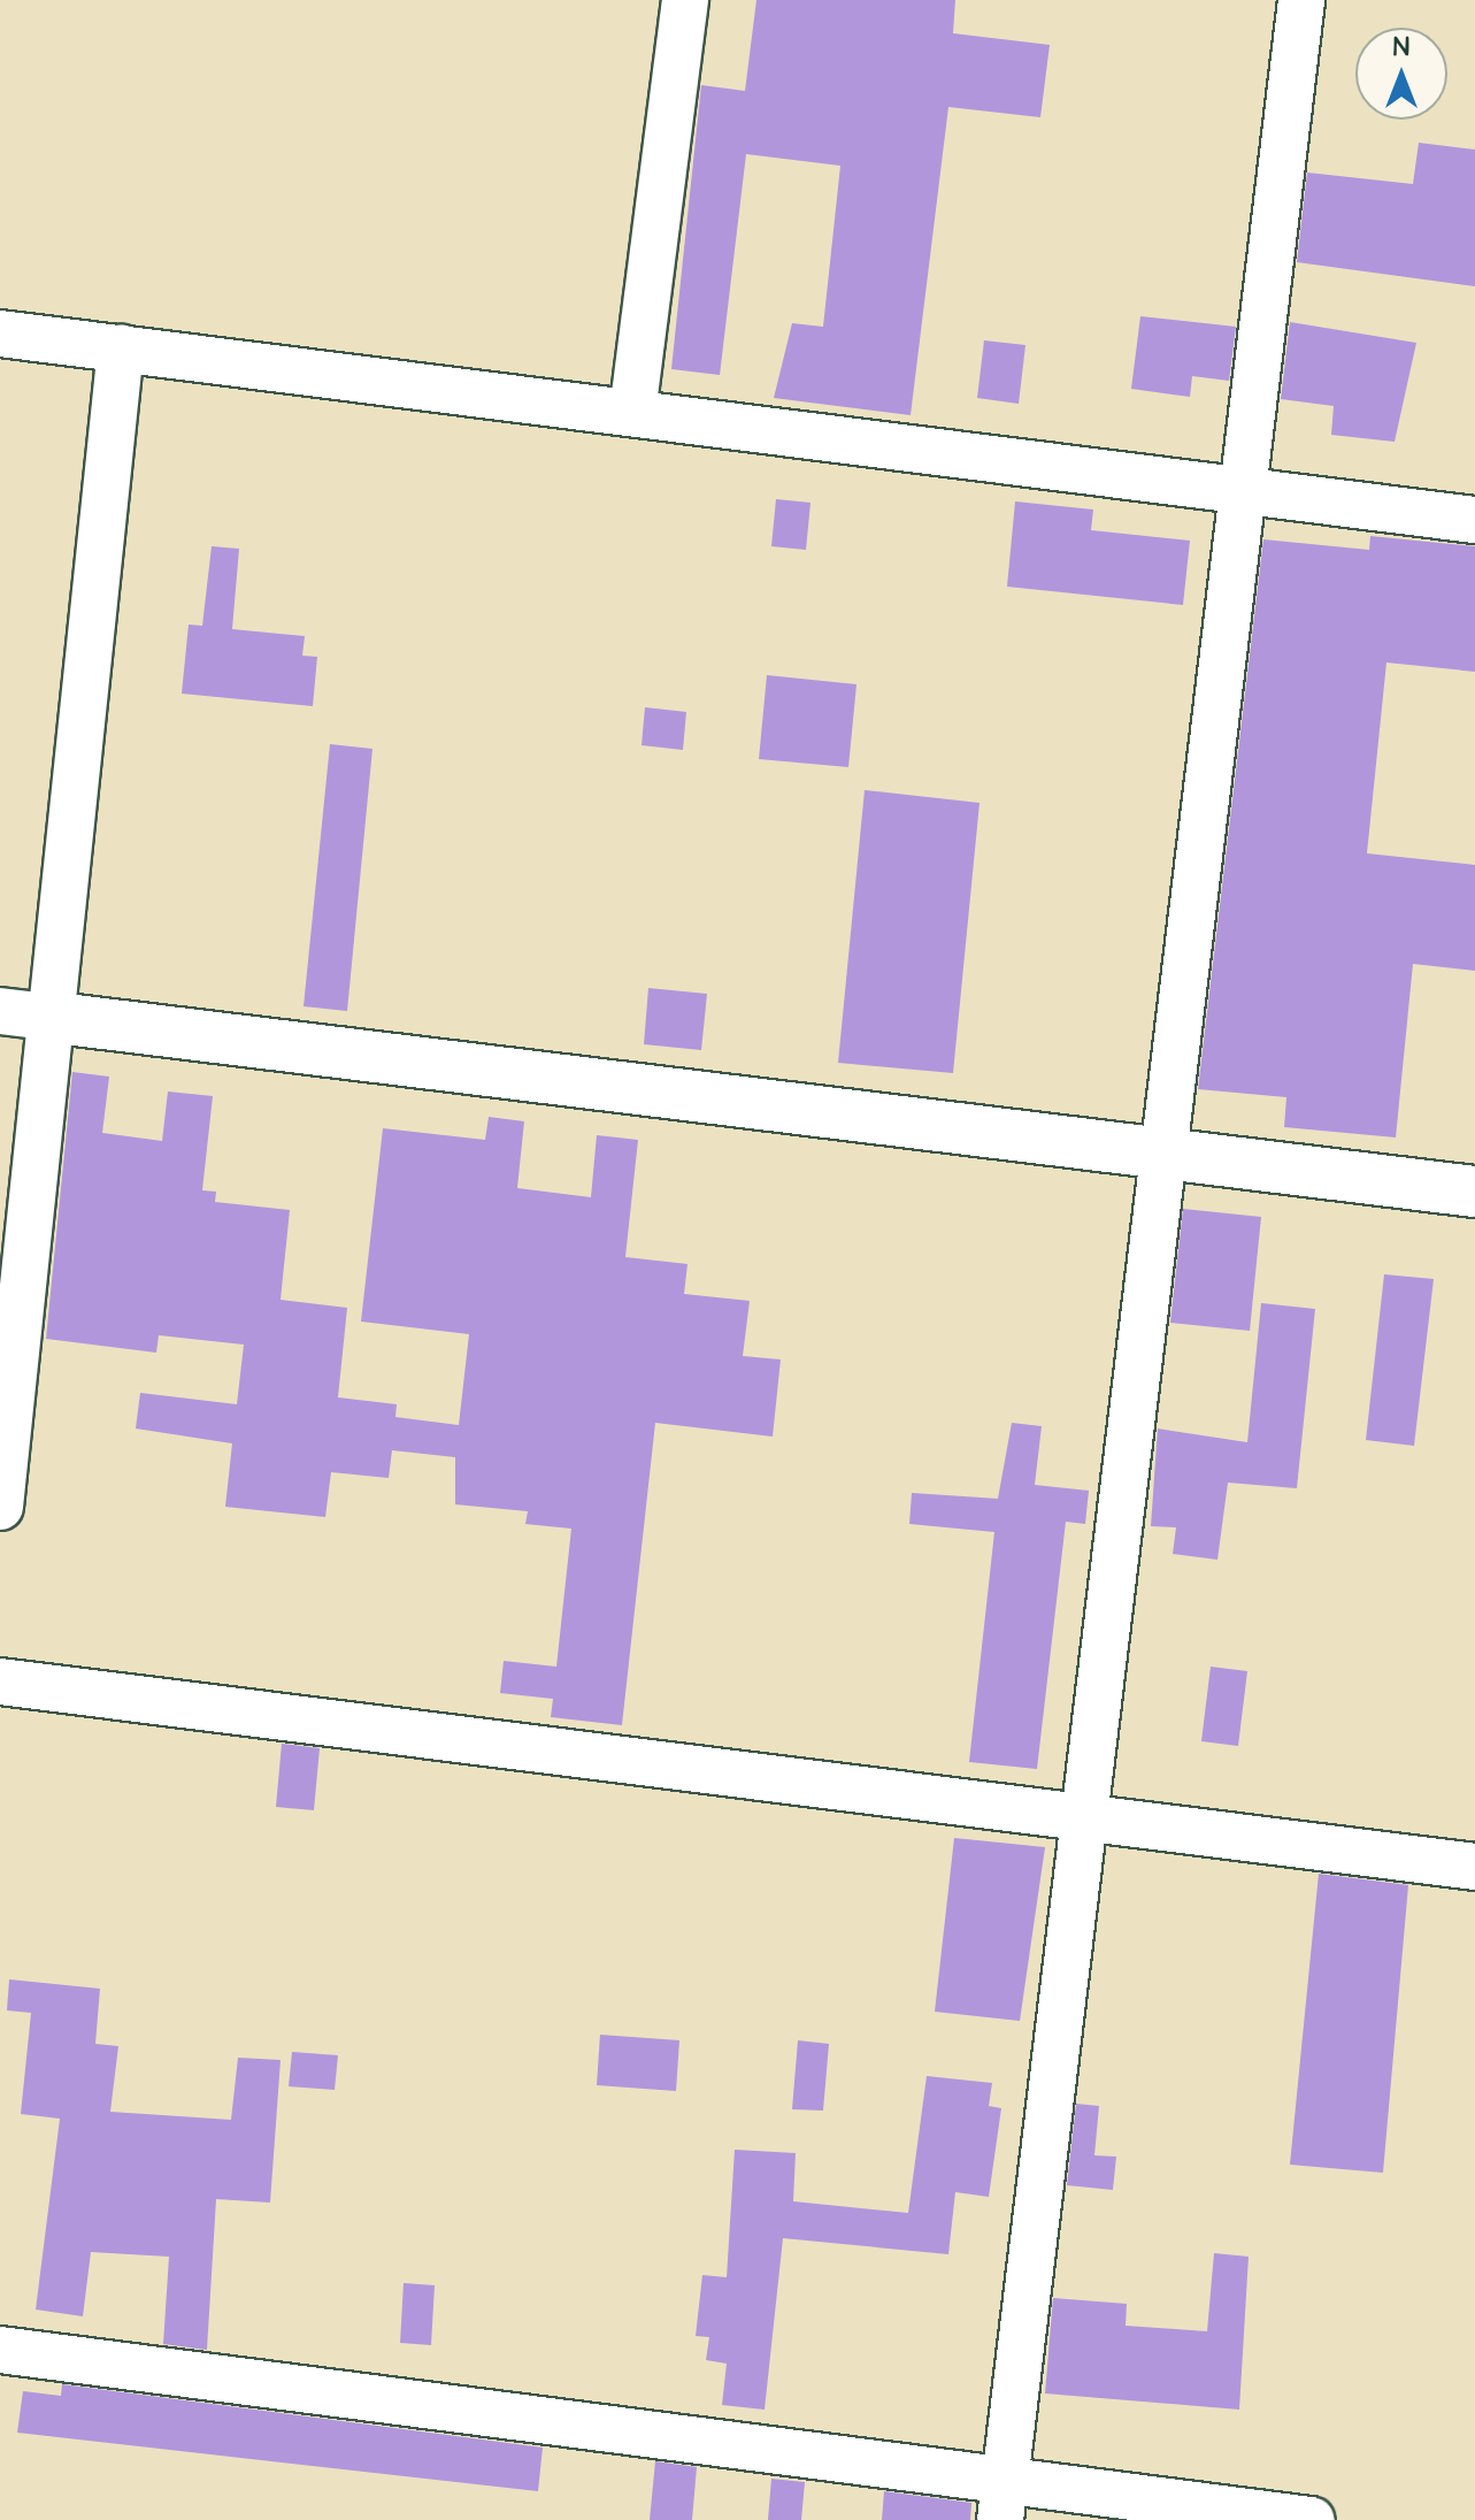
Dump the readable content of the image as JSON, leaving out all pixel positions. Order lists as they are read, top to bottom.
{
  "north": "top"
}
